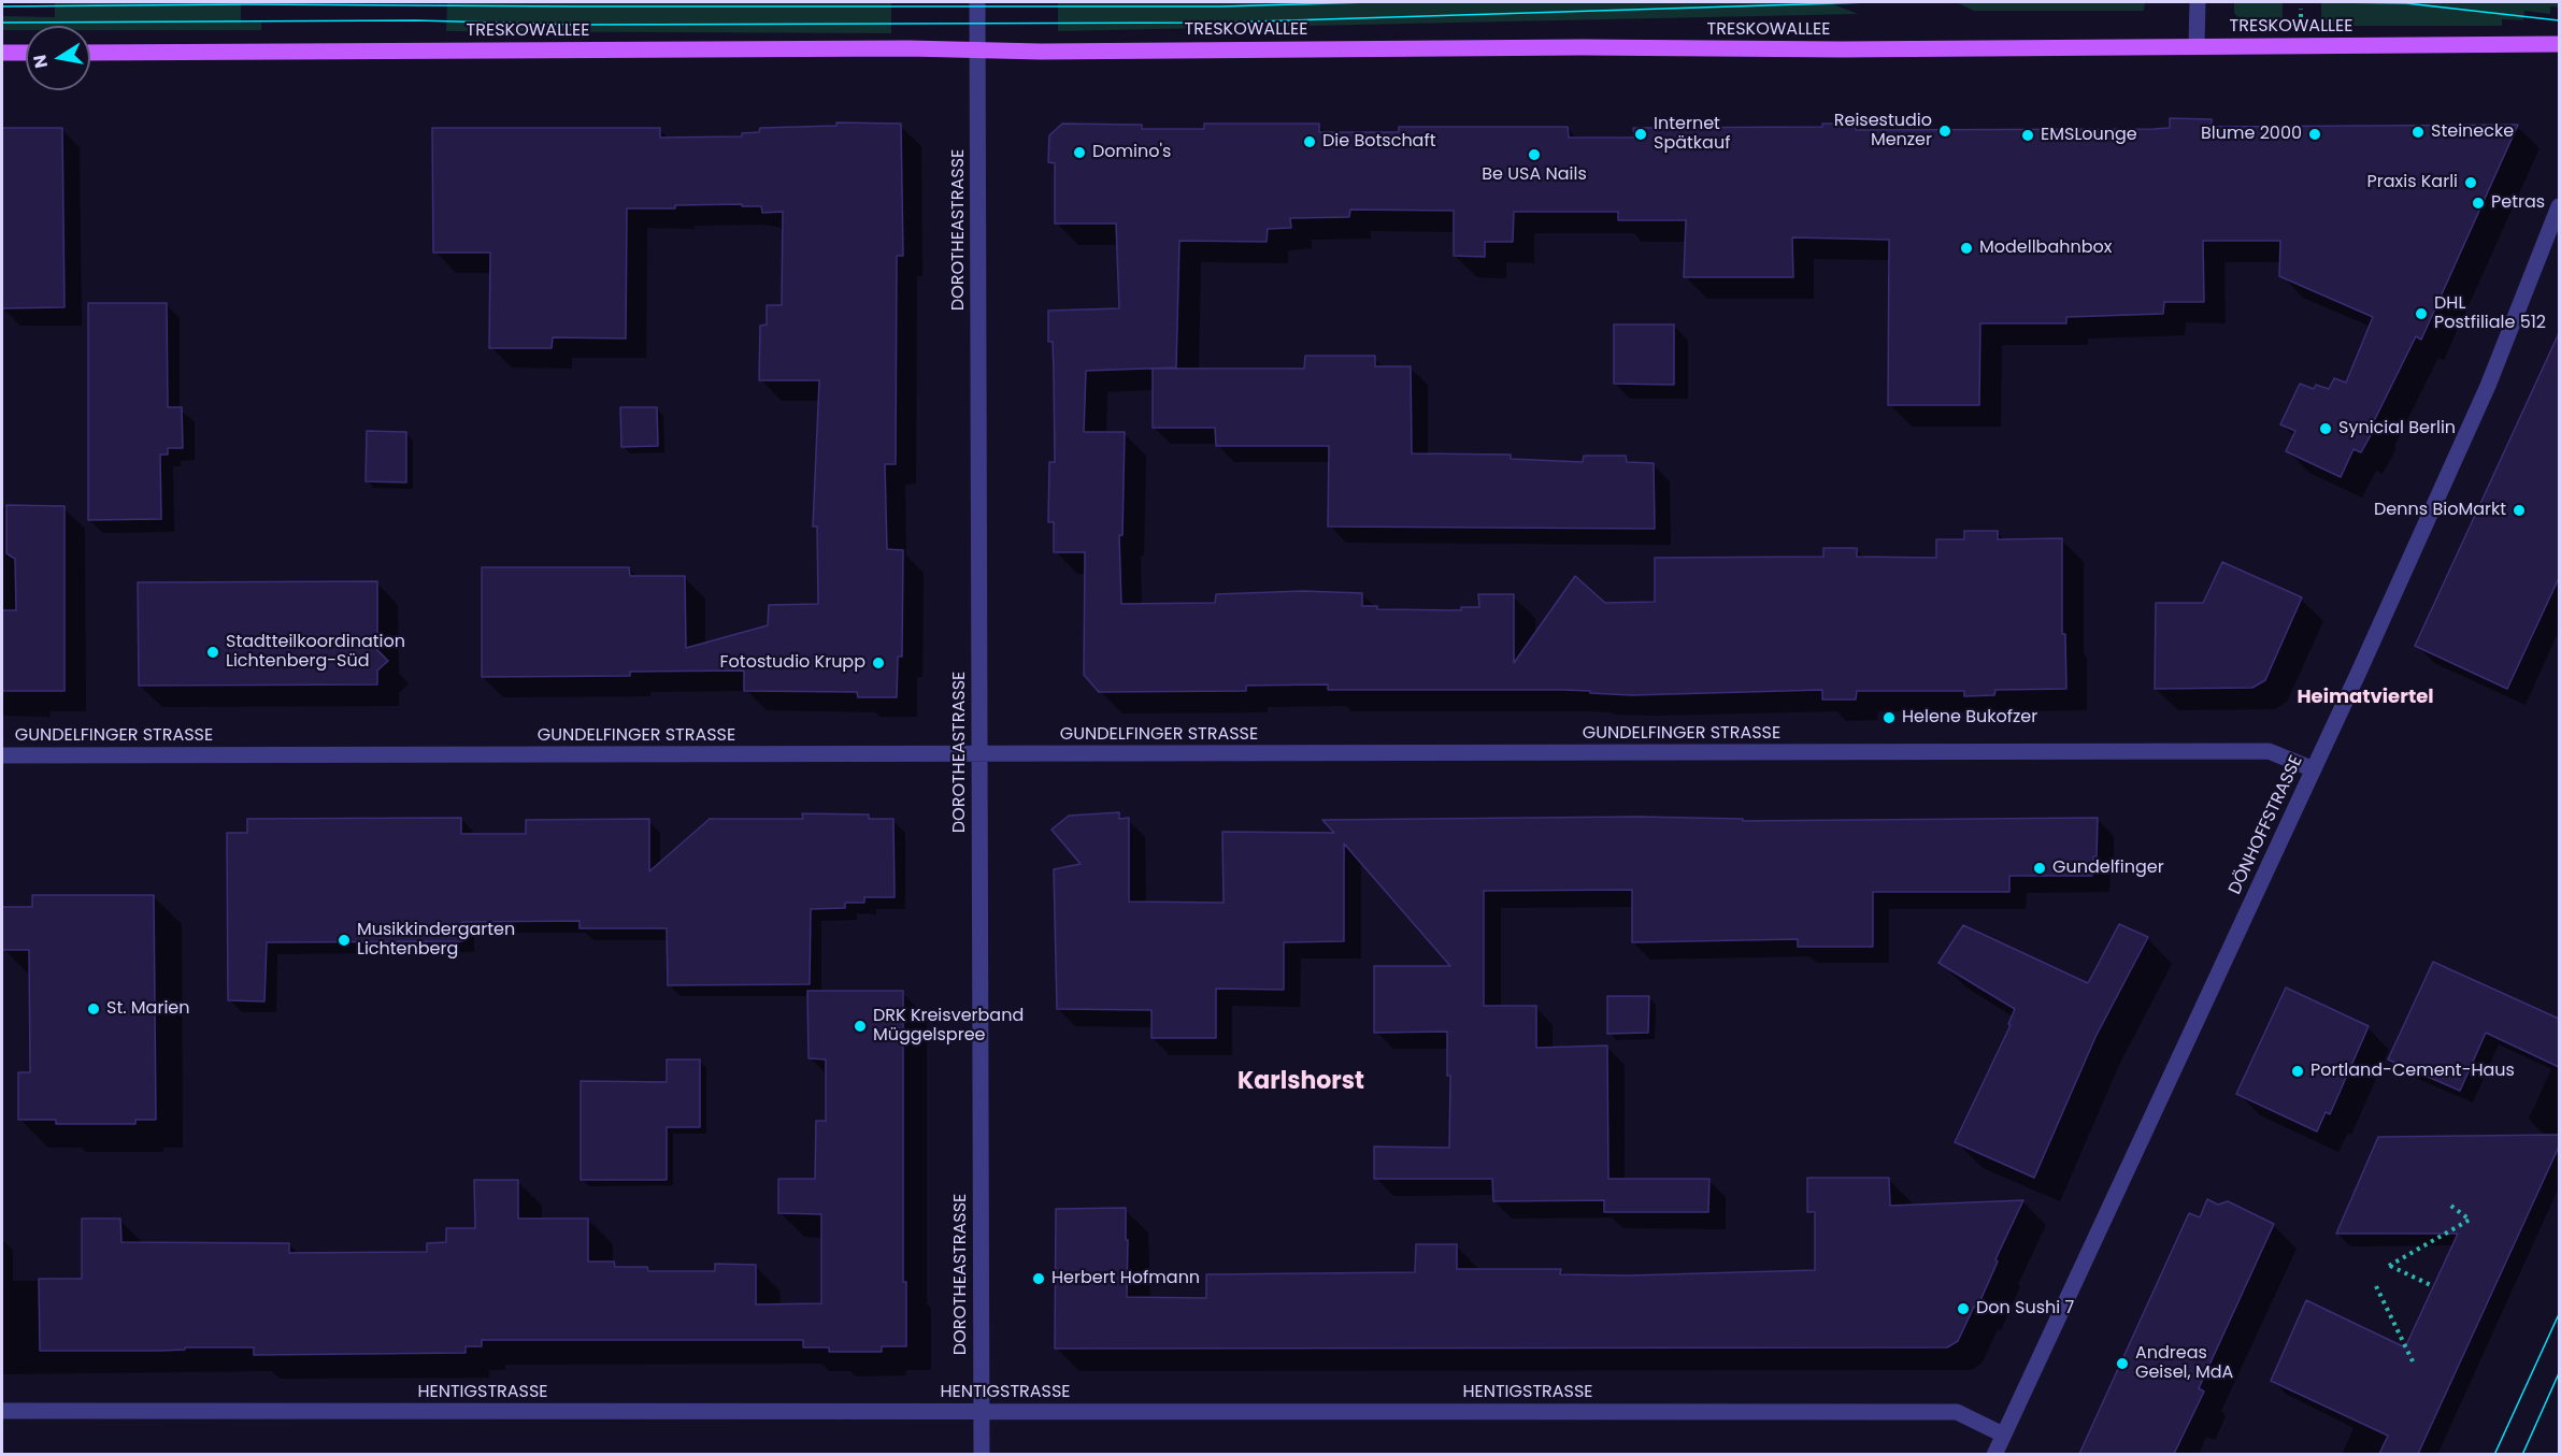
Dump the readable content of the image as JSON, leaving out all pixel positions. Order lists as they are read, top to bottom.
{
  "streets": {
    "main road": ["TRESKOWALLEE"],
    "street": [
      "DOROTHEASTRASSE",
      "GUNDELFINGER STRASSE",
      "DÖNHOFFSTRASSE",
      "HENTIGSTRASSE"
    ]
  },
  "crossings": [
    ["TRESKOWALLEE", "DOROTHEASTRASSE"],
    ["DOROTHEASTRASSE", "GUNDELFINGER STRASSE"],
    ["DOROTHEASTRASSE", "HENTIGSTRASSE"],
    ["GUNDELFINGER STRASSE", "DÖNHOFFSTRASSE"],
    ["DÖNHOFFSTRASSE", "HENTIGSTRASSE"]
  ],
  "districts": ["Heimatviertel", "Karlshorst"],
  "places": [
    "Reisestudio Menzer",
    "Steinecke",
    "Internet Spätkauf",
    "Blume 2000",
    "EMSLounge",
    "Die Botschaft",
    "Domino's",
    "Be USA Nails",
    "Praxis Karli",
    "Petras",
    "Modellbahnbox",
    "DHL Postfiliale 512",
    "Synicial Berlin",
    "Denns BioMarkt",
    "Stadtteilkoordination Lichtenberg-Süd",
    "Fotostudio Krupp",
    "Helene Bukofzer",
    "Gundelfinger",
    "Musikkindergarten Lichtenberg",
    "St. Marien",
    "DRK Kreisverband Müggelspree",
    "Portland-Cement-Haus",
    "Herbert Hofmann",
    "Don Sushi 7",
    "Andreas Geisel, MdA"
  ],
  "north": "left"
}
